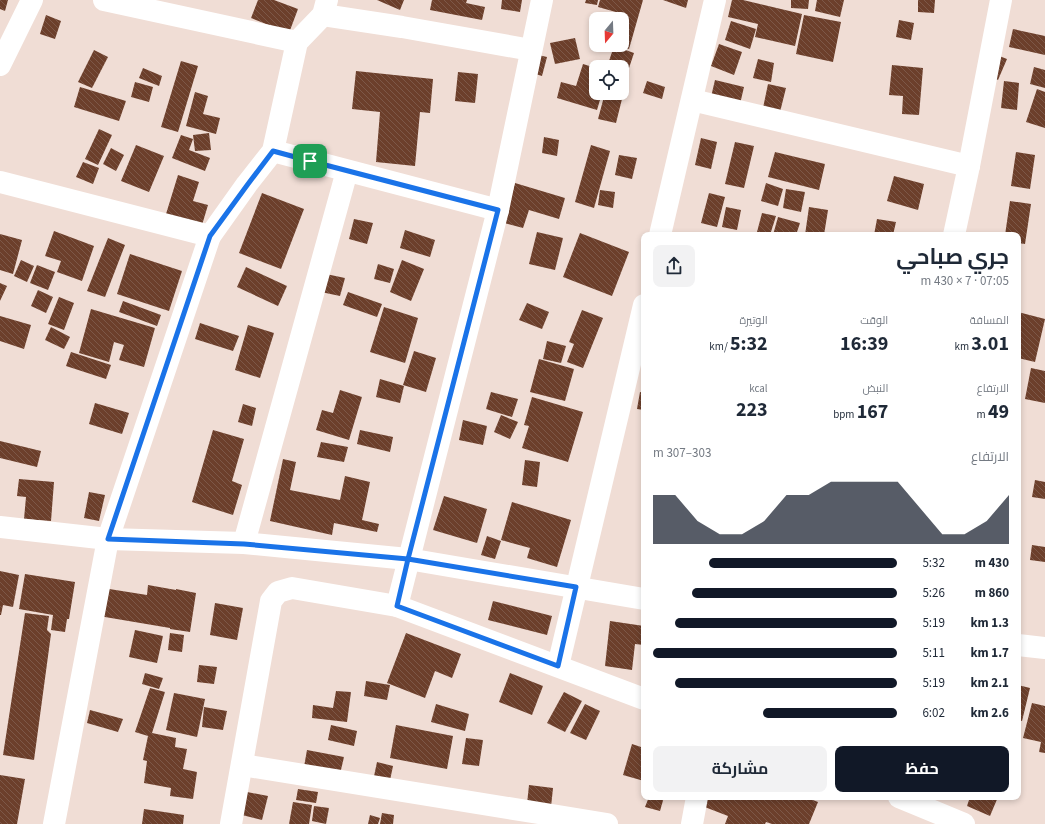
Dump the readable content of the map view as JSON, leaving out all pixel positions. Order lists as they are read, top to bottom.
{
  "north": "bottom",
  "page": {
    "heading": ["جري صباحي", "07:05 · 7 × 430 m"],
    "stats": [
      ["المسافة", "3.01 km"],
      ["الوقت", "16:39"],
      ["الوتيرة", "5:32 /km"],
      ["الارتفاع", "49 m"],
      ["النبض", "167 bpm"],
      ["kcal", "223"]
    ],
    "chart": ["الارتفاع", "303–307 m"],
    "list": [
      {
        "name": "430 m",
        "note": "5:32"
      },
      {
        "name": "860 m",
        "note": "5:26"
      },
      {
        "name": "1.3 km",
        "note": "5:19"
      },
      {
        "name": "1.7 km",
        "note": "5:11"
      },
      {
        "name": "2.1 km",
        "note": "5:19"
      },
      {
        "name": "2.6 km",
        "note": "6:02"
      }
    ],
    "buttons": ["حفظ", "مشاركة"]
  }
}
